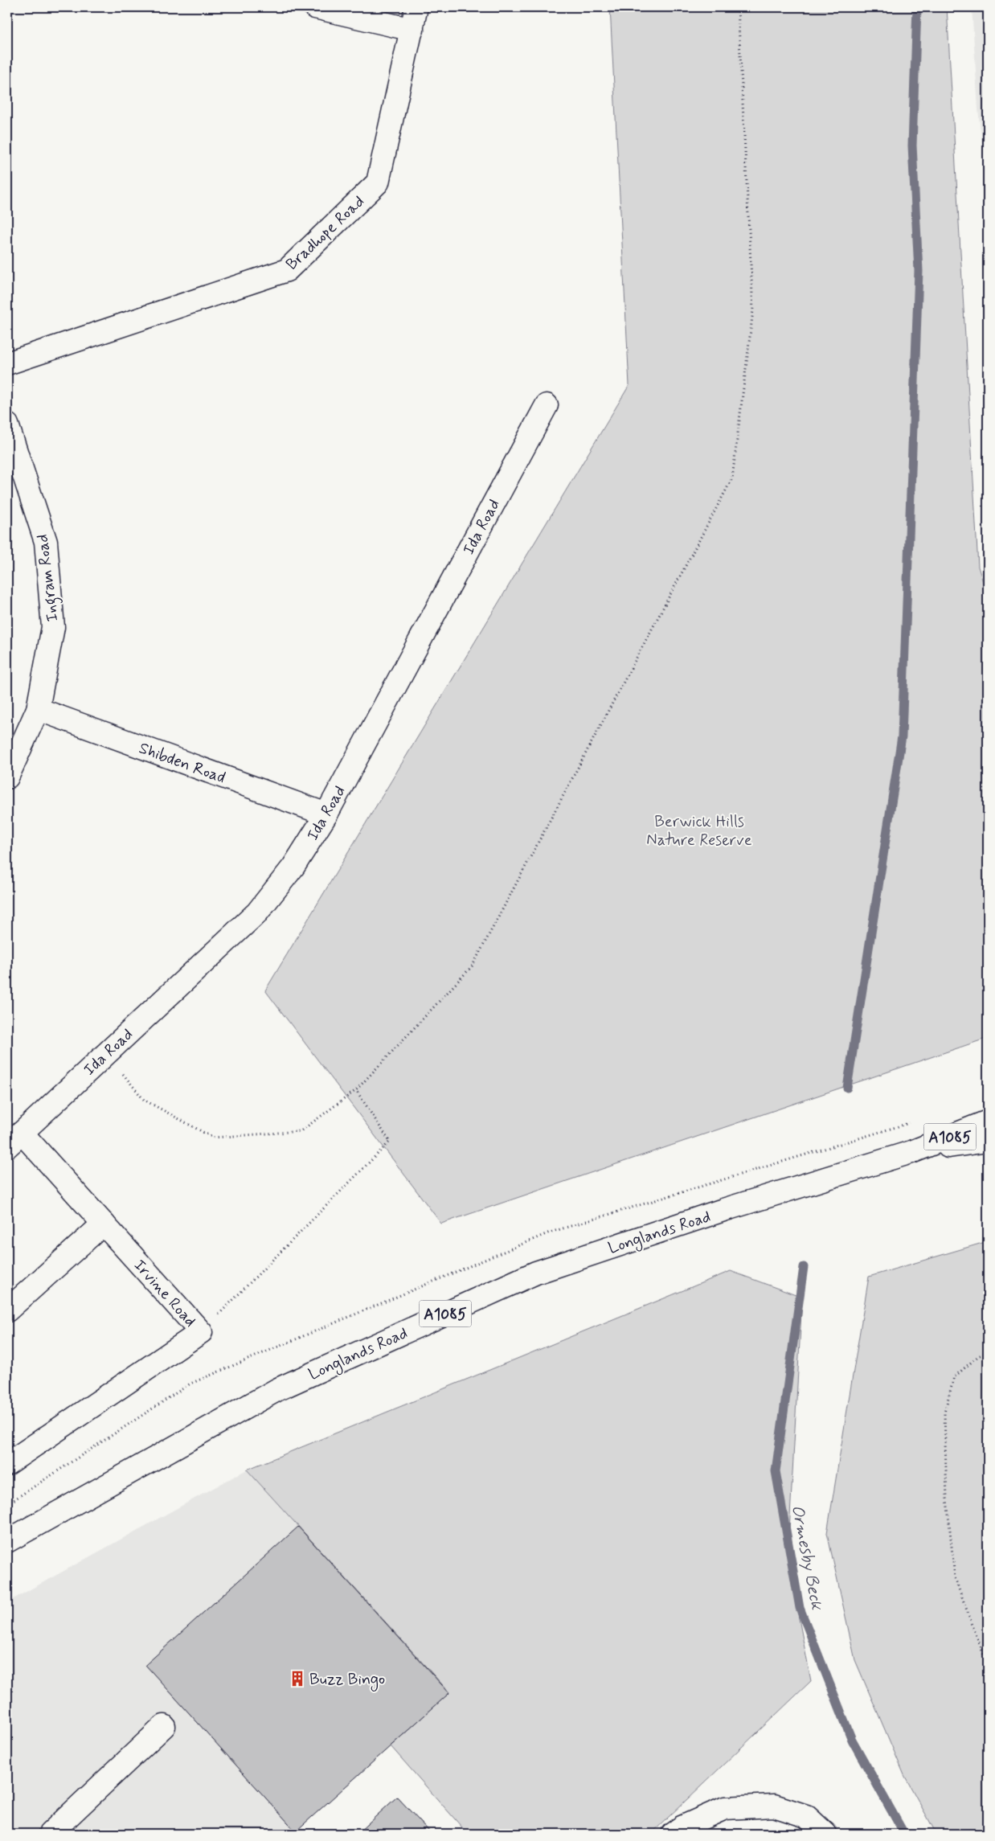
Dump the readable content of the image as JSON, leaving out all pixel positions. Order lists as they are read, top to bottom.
{
  "streets": {
    "street": [
      "Bradhope Road",
      "Ida Road",
      "Ingram Road",
      "Shibden Road",
      "A1085",
      "Longlands Road",
      "Irvine Road"
    ]
  },
  "crossings": [
    ["Ida Road", "Shibden Road"],
    ["Ida Road", "Irvine Road"],
    ["Ingram Road", "Shibden Road"]
  ],
  "water": ["Ormesby Beck"],
  "parks": ["Berwick Hills Nature Reserve"],
  "places": {
    "building": ["Buzz Bingo"]
  }
}
